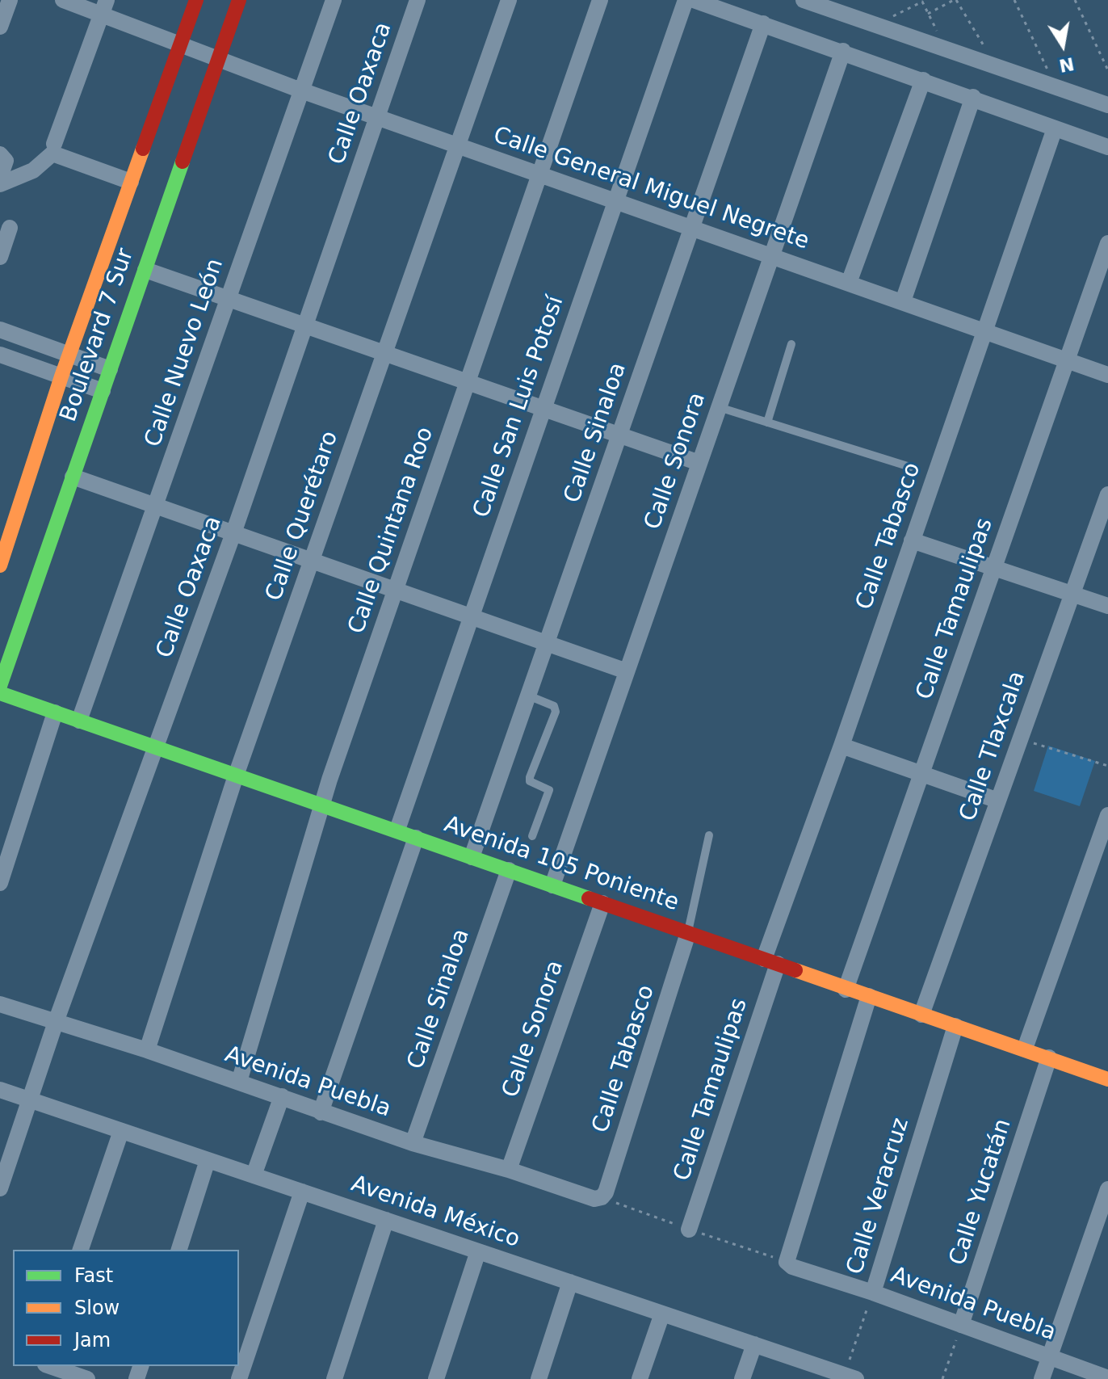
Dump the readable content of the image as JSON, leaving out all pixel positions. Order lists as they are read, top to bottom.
{
  "streets": {
    "street": [
      "Calle Oaxaca",
      "Calle General Miguel Negrete",
      "Boulevard 7 Sur",
      "Calle Nuevo León",
      "Calle San Luis Potosí",
      "Calle Sinaloa",
      "Calle Sonora",
      "Calle Querétaro",
      "Calle Quintana Roo",
      "Calle Tabasco",
      "Calle Tamaulipas",
      "Calle Tlaxcala",
      "Avenida 105 Poniente",
      "Avenida Puebla",
      "Calle Yucatán",
      "Calle Veracruz",
      "Avenida México"
    ]
  },
  "crossings": [
    ["Calle Oaxaca", "Calle General Miguel Negrete"],
    ["Calle Oaxaca", "Avenida 105 Poniente"],
    ["Calle Oaxaca", "Avenida Puebla"],
    ["Calle Oaxaca", "Avenida México"],
    ["Calle General Miguel Negrete", "Boulevard 7 Sur"],
    ["Calle General Miguel Negrete", "Calle Nuevo León"],
    ["Calle General Miguel Negrete", "Calle San Luis Potosí"],
    ["Calle General Miguel Negrete", "Calle Sinaloa"],
    ["Calle General Miguel Negrete", "Calle Sonora"],
    ["Calle General Miguel Negrete", "Calle Querétaro"],
    ["Calle General Miguel Negrete", "Calle Quintana Roo"],
    ["Calle General Miguel Negrete", "Calle Tabasco"],
    ["Calle General Miguel Negrete", "Calle Tamaulipas"],
    ["Calle Nuevo León", "Avenida 105 Poniente"],
    ["Calle San Luis Potosí", "Avenida 105 Poniente"],
    ["Calle Sinaloa", "Avenida 105 Poniente"],
    ["Calle Sinaloa", "Avenida Puebla"],
    ["Calle Sonora", "Avenida 105 Poniente"],
    ["Calle Sonora", "Avenida Puebla"],
    ["Calle Querétaro", "Avenida 105 Poniente"],
    ["Calle Querétaro", "Avenida Puebla"],
    ["Calle Quintana Roo", "Avenida 105 Poniente"],
    ["Calle Quintana Roo", "Avenida Puebla"],
    ["Calle Tabasco", "Calle Tamaulipas"],
    ["Calle Tabasco", "Avenida 105 Poniente"],
    ["Calle Tabasco", "Avenida Puebla"],
    ["Calle Tamaulipas", "Avenida 105 Poniente"],
    ["Calle Tlaxcala", "Avenida 105 Poniente"],
    ["Avenida 105 Poniente", "Avenida Puebla"],
    ["Avenida 105 Poniente", "Calle Yucatán"],
    ["Avenida 105 Poniente", "Calle Veracruz"],
    ["Avenida Puebla", "Calle Yucatán"],
    ["Avenida Puebla", "Calle Veracruz"],
    ["Calle Veracruz", "Avenida México"]
  ],
  "legend": ["Fast", "Slow", "Jam"],
  "north": "bottom"
}
